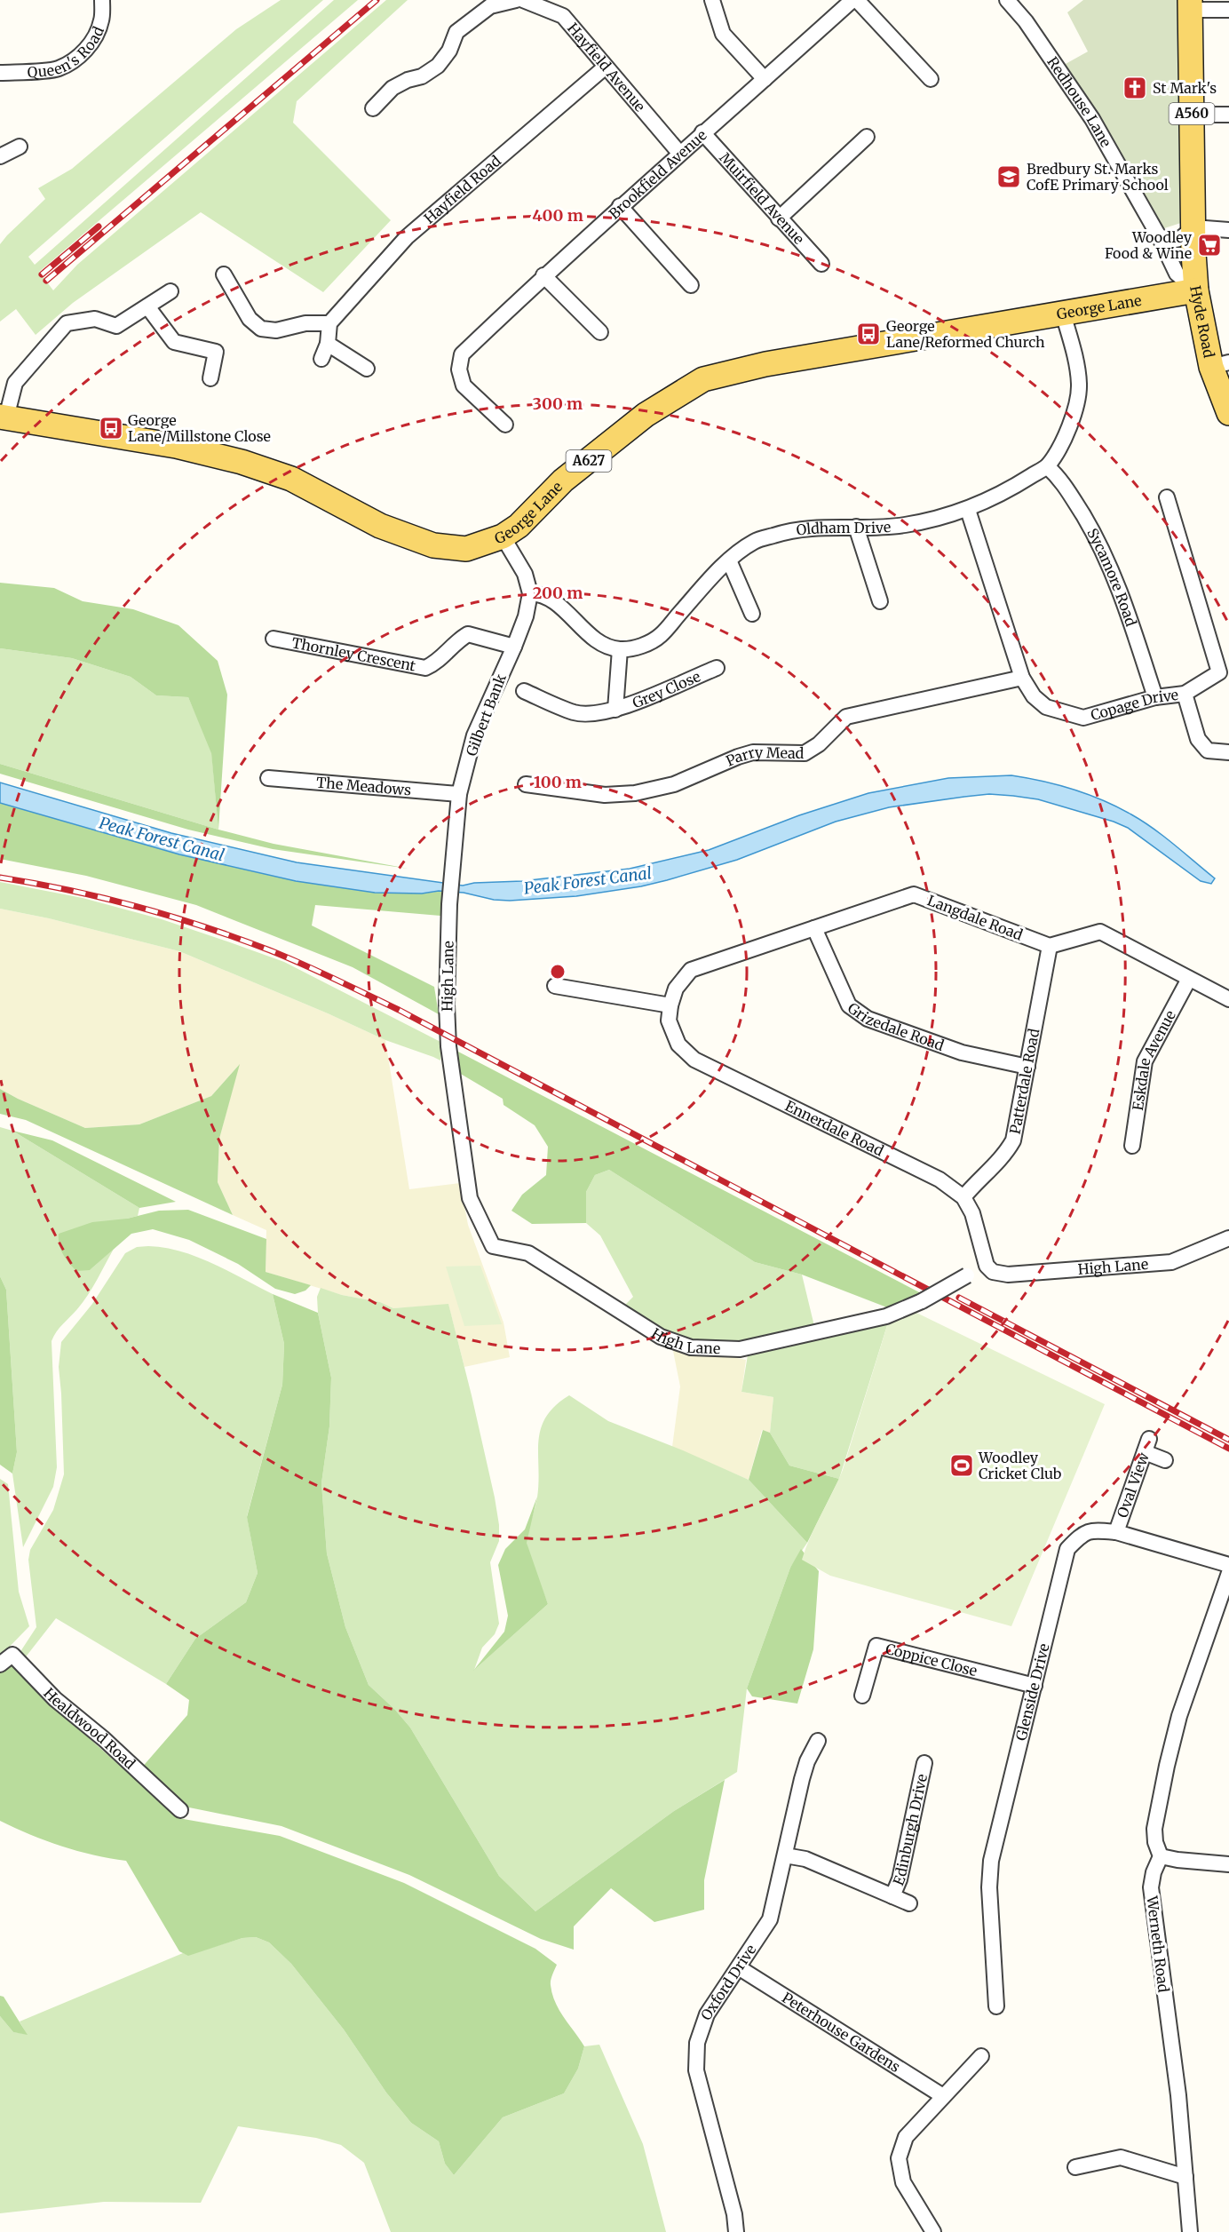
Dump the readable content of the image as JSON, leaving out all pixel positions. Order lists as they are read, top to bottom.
{
  "streets": {
    "main road": [
      "A560",
      "George Lane",
      "Hyde Road",
      "A627"
    ],
    "street": [
      "Queen's Road",
      "Hayfield Avenue",
      "Redhouse Lane",
      "Brookfield Avenue",
      "Hayfield Road",
      "Muirfield Avenue",
      "Oldham Drive",
      "Sycamore Road",
      "Thornley Crescent",
      "Grey Close",
      "Copage Drive",
      "Gilbert Bank",
      "Parry Mead",
      "The Meadows",
      "Langdale Road",
      "High Lane",
      "Grizedale Road",
      "Eskdale Avenue",
      "Patterdale Road",
      "Ennerdale Road",
      "Oval View",
      "Coppice Close",
      "Glenside Drive",
      "Healdwood Road",
      "Edinburgh Drive",
      "Werneth Road",
      "Oxford Drive",
      "Peterhouse Gardens"
    ]
  },
  "crossings": [
    ["Hayfield Avenue", "Brookfield Avenue"],
    ["Hayfield Avenue", "Hayfield Road"],
    ["Redhouse Lane", "George Lane"],
    ["Redhouse Lane", "Hyde Road"],
    ["A560", "Hyde Road"],
    ["Brookfield Avenue", "Muirfield Avenue"],
    ["George Lane", "Hyde Road"],
    ["George Lane", "Oldham Drive"],
    ["Oldham Drive", "Sycamore Road"],
    ["Oldham Drive", "Grey Close"],
    ["Oldham Drive", "Copage Drive"],
    ["Sycamore Road", "Copage Drive"],
    ["Thornley Crescent", "Gilbert Bank"],
    ["Copage Drive", "Parry Mead"],
    ["Gilbert Bank", "The Meadows"],
    ["Gilbert Bank", "High Lane"],
    ["Langdale Road", "Grizedale Road"],
    ["Langdale Road", "Patterdale Road"],
    ["Langdale Road", "Ennerdale Road"],
    ["High Lane", "Ennerdale Road"],
    ["Grizedale Road", "Patterdale Road"],
    ["Patterdale Road", "Ennerdale Road"],
    ["Oval View", "Glenside Drive"],
    ["Coppice Close", "Glenside Drive"],
    ["Edinburgh Drive", "Oxford Drive"],
    ["Oxford Drive", "Peterhouse Gardens"]
  ],
  "water": ["Peak Forest Canal"],
  "places": {
    "church": ["St Mark's"],
    "school or university": ["Bredbury St. Marks CofE Primary School"],
    "supermarket": ["Woodley Food & Wine"],
    "bus stop": ["George Lane/Reformed Church", "George Lane/Millstone Close"],
    "sports": ["Woodley Cricket Club"]
  },
  "rings": [
    "400 m",
    "300 m",
    "200 m",
    "100 m"
  ]
}
